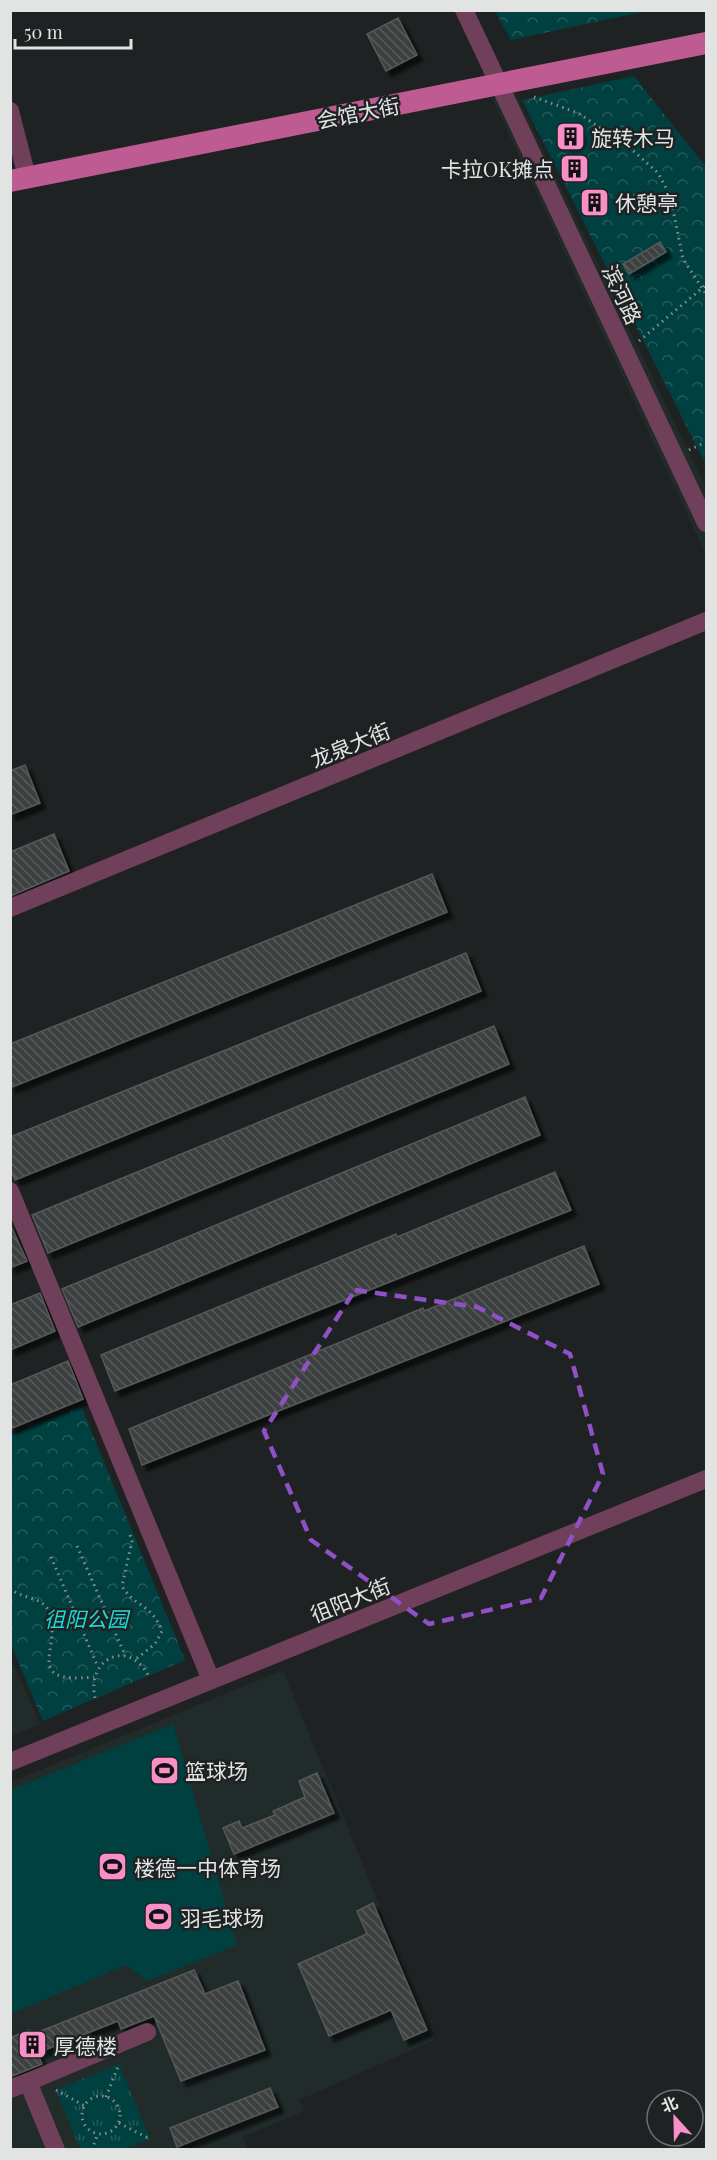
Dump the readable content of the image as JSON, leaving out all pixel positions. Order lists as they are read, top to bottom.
{
  "streets": {
    "main road": ["会馆大街"],
    "street": ["滨河路", "龙泉大街", "徂阳大街"]
  },
  "crossings": [
    ["会馆大街", "滨河路"]
  ],
  "parks": ["徂阳公园"],
  "places": {
    "building": [
      "旋转木马",
      "卡拉OK摊点",
      "休憩亭",
      "厚德楼"
    ],
    "sports": ["篮球场", "楼德一中体育场", "羽毛球场"]
  },
  "scale_bar": "50 m",
  "north": "top"
}
